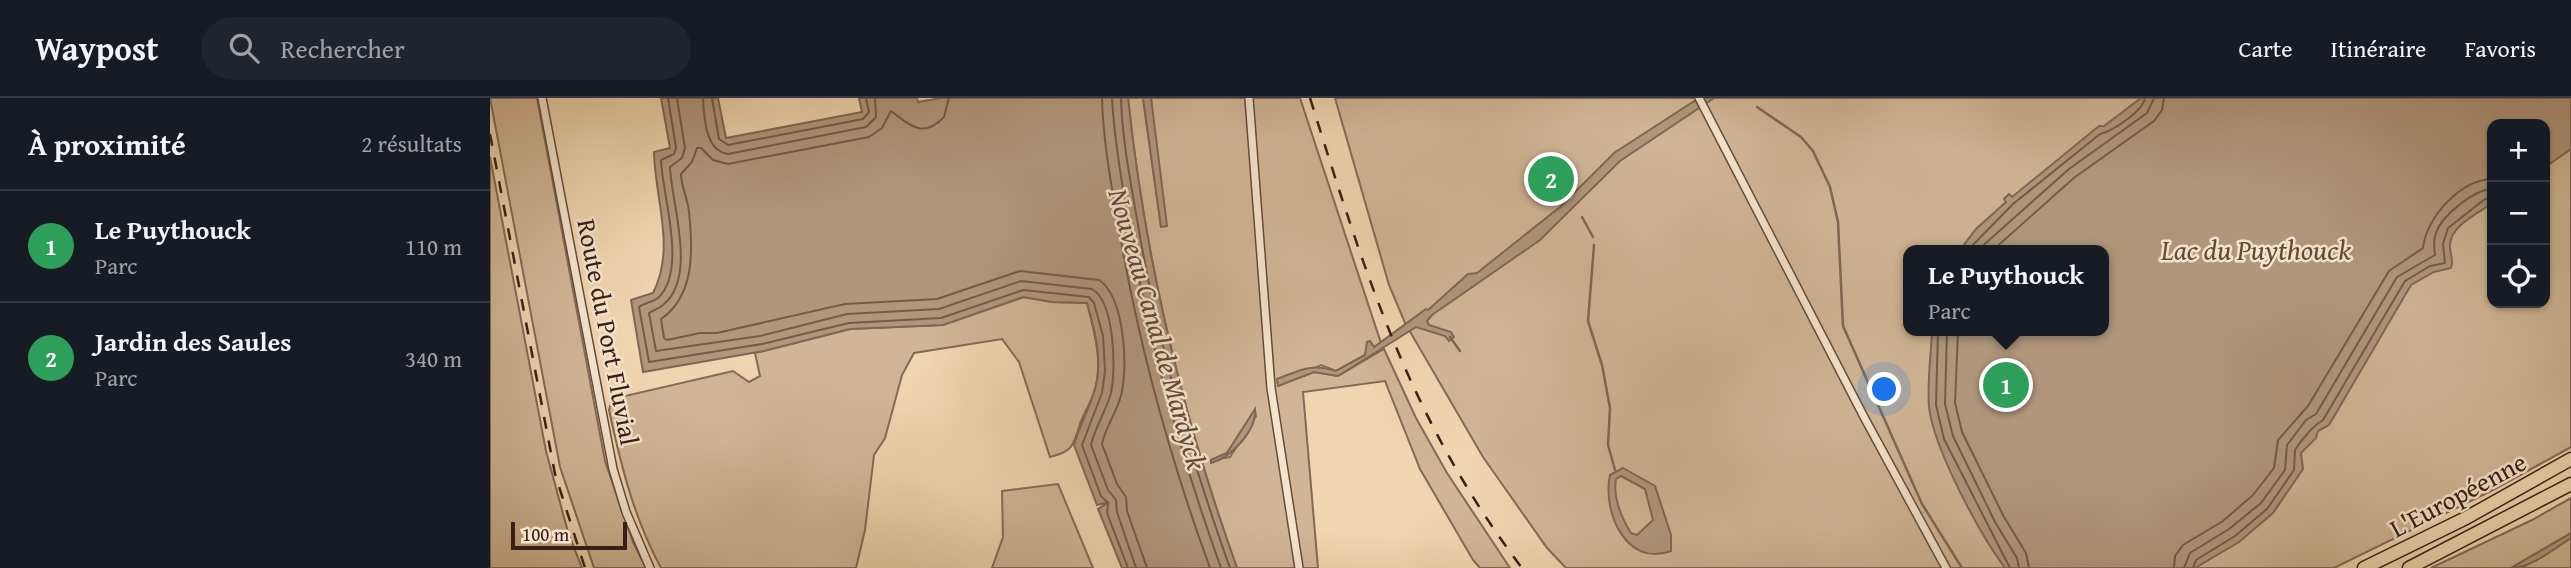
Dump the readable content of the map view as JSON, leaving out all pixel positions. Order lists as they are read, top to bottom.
{
  "streets": {
    "highway": ["L'Européenne"],
    "street": ["Route du Port Fluvial"]
  },
  "water": ["Lac du Puythouck", "Nouveau Canal de Mardyck"],
  "scale_bar": "100 m",
  "page": {
    "header": "Waypost",
    "search": "Rechercher",
    "nav": ["Carte", "Itinéraire", "Favoris"],
    "heading": ["À proximité", "2 résultats"],
    "map_buttons": ["+", "−"],
    "pins": ["2", "1"],
    "list": [
      {
        "mark": "1",
        "name": "Le Puythouck",
        "note": "Parc",
        "value": "110 m"
      },
      {
        "mark": "2",
        "name": "Jardin des Saules",
        "note": "Parc",
        "value": "340 m"
      }
    ],
    "popup": ["Le Puythouck", "Parc"],
    "scale": "100 m"
  }
}
